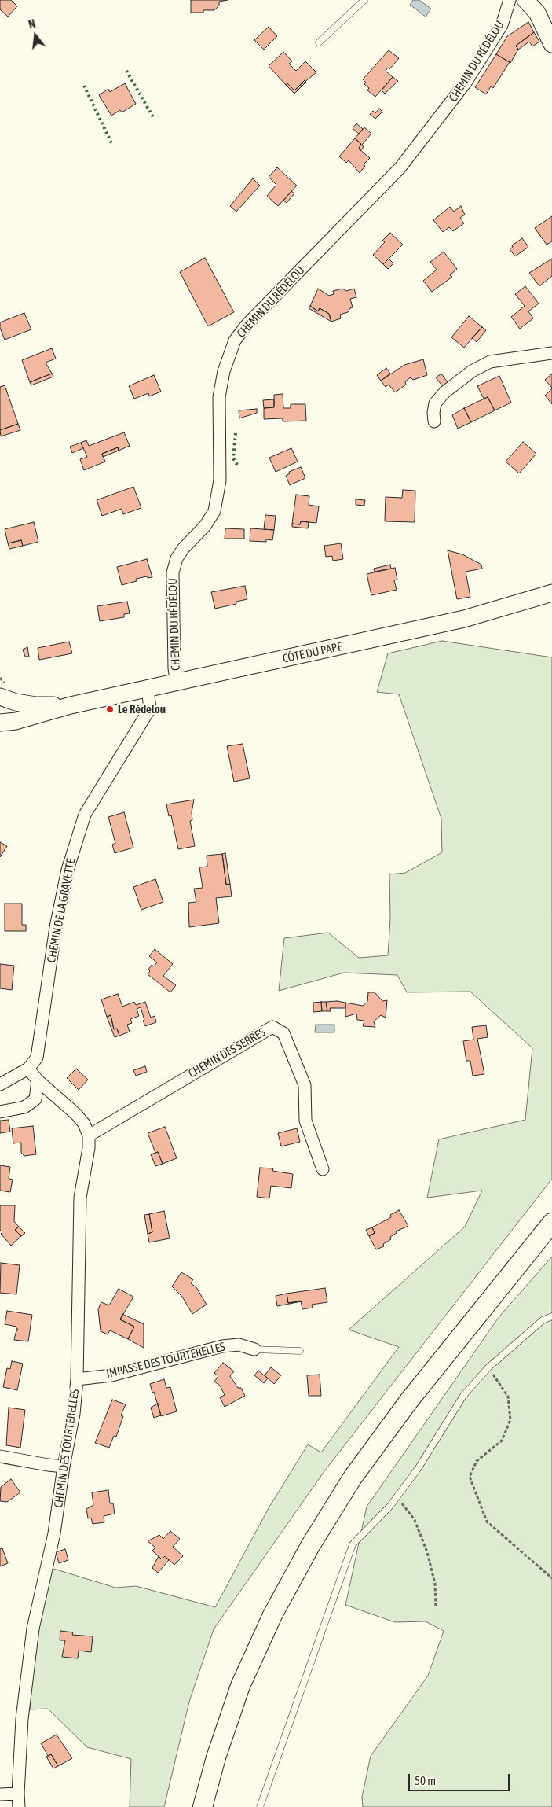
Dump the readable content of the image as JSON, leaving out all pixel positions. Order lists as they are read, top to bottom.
{
  "streets": {
    "main road": ["CÔTE DU PAPE"],
    "street": [
      "CHEMIN DU RÉDÉLOU",
      "CHEMIN DE LA GRAVETTE",
      "CHEMIN DES SERRES",
      "IMPASSE DES TOURTERELLES",
      "CHEMIN DES TOURTERELLES"
    ]
  },
  "crossings": [
    ["CHEMIN DU RÉDÉLOU", "CÔTE DU PAPE"],
    ["CÔTE DU PAPE", "CHEMIN DE LA GRAVETTE"],
    ["CHEMIN DES SERRES", "CHEMIN DES TOURTERELLES"],
    ["IMPASSE DES TOURTERELLES", "CHEMIN DES TOURTERELLES"]
  ],
  "places": ["Le Rédelou"],
  "scale_bar": "50 m",
  "north": "top"
}
